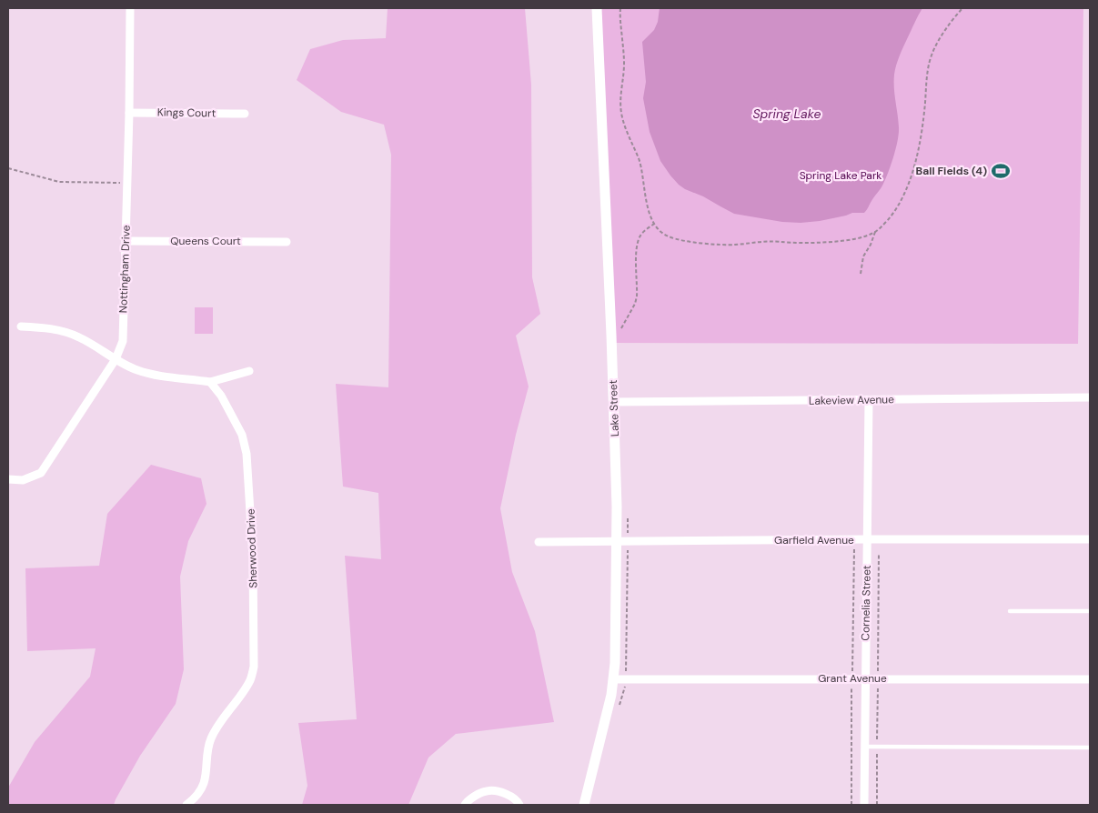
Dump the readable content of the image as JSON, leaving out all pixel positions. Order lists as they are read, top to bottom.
{
  "streets": {
    "street": [
      "Kings Court",
      "Queens Court",
      "Nottingham Drive",
      "Lakeview Avenue",
      "Lake Street",
      "Garfield Avenue",
      "Sherwood Drive",
      "Cornelia Street",
      "Grant Avenue"
    ]
  },
  "crossings": [
    ["Kings Court", "Nottingham Drive"],
    ["Queens Court", "Nottingham Drive"],
    ["Lakeview Avenue", "Lake Street"],
    ["Lakeview Avenue", "Cornelia Street"],
    ["Lake Street", "Garfield Avenue"],
    ["Lake Street", "Grant Avenue"],
    ["Garfield Avenue", "Cornelia Street"],
    ["Cornelia Street", "Grant Avenue"]
  ],
  "water": ["Spring Lake"],
  "parks": ["Spring Lake Park"],
  "places": {
    "sports": ["Ball Fields (4)"]
  }
}
